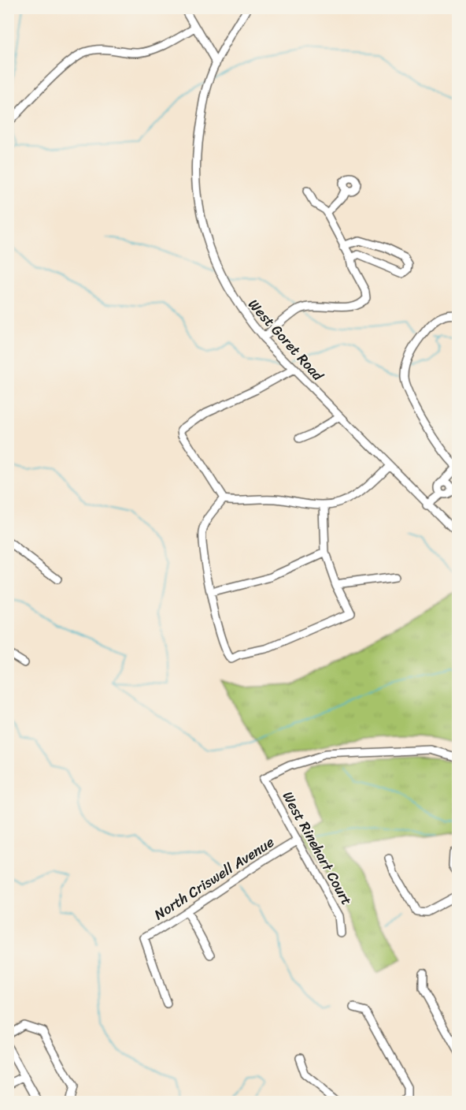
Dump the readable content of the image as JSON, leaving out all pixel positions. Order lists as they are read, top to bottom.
{
  "streets": {
    "street": ["West Goret Road", "West Rinehart Court", "North Criswell Avenue"]
  },
  "crossings": [
    ["West Rinehart Court", "North Criswell Avenue"]
  ]
}
